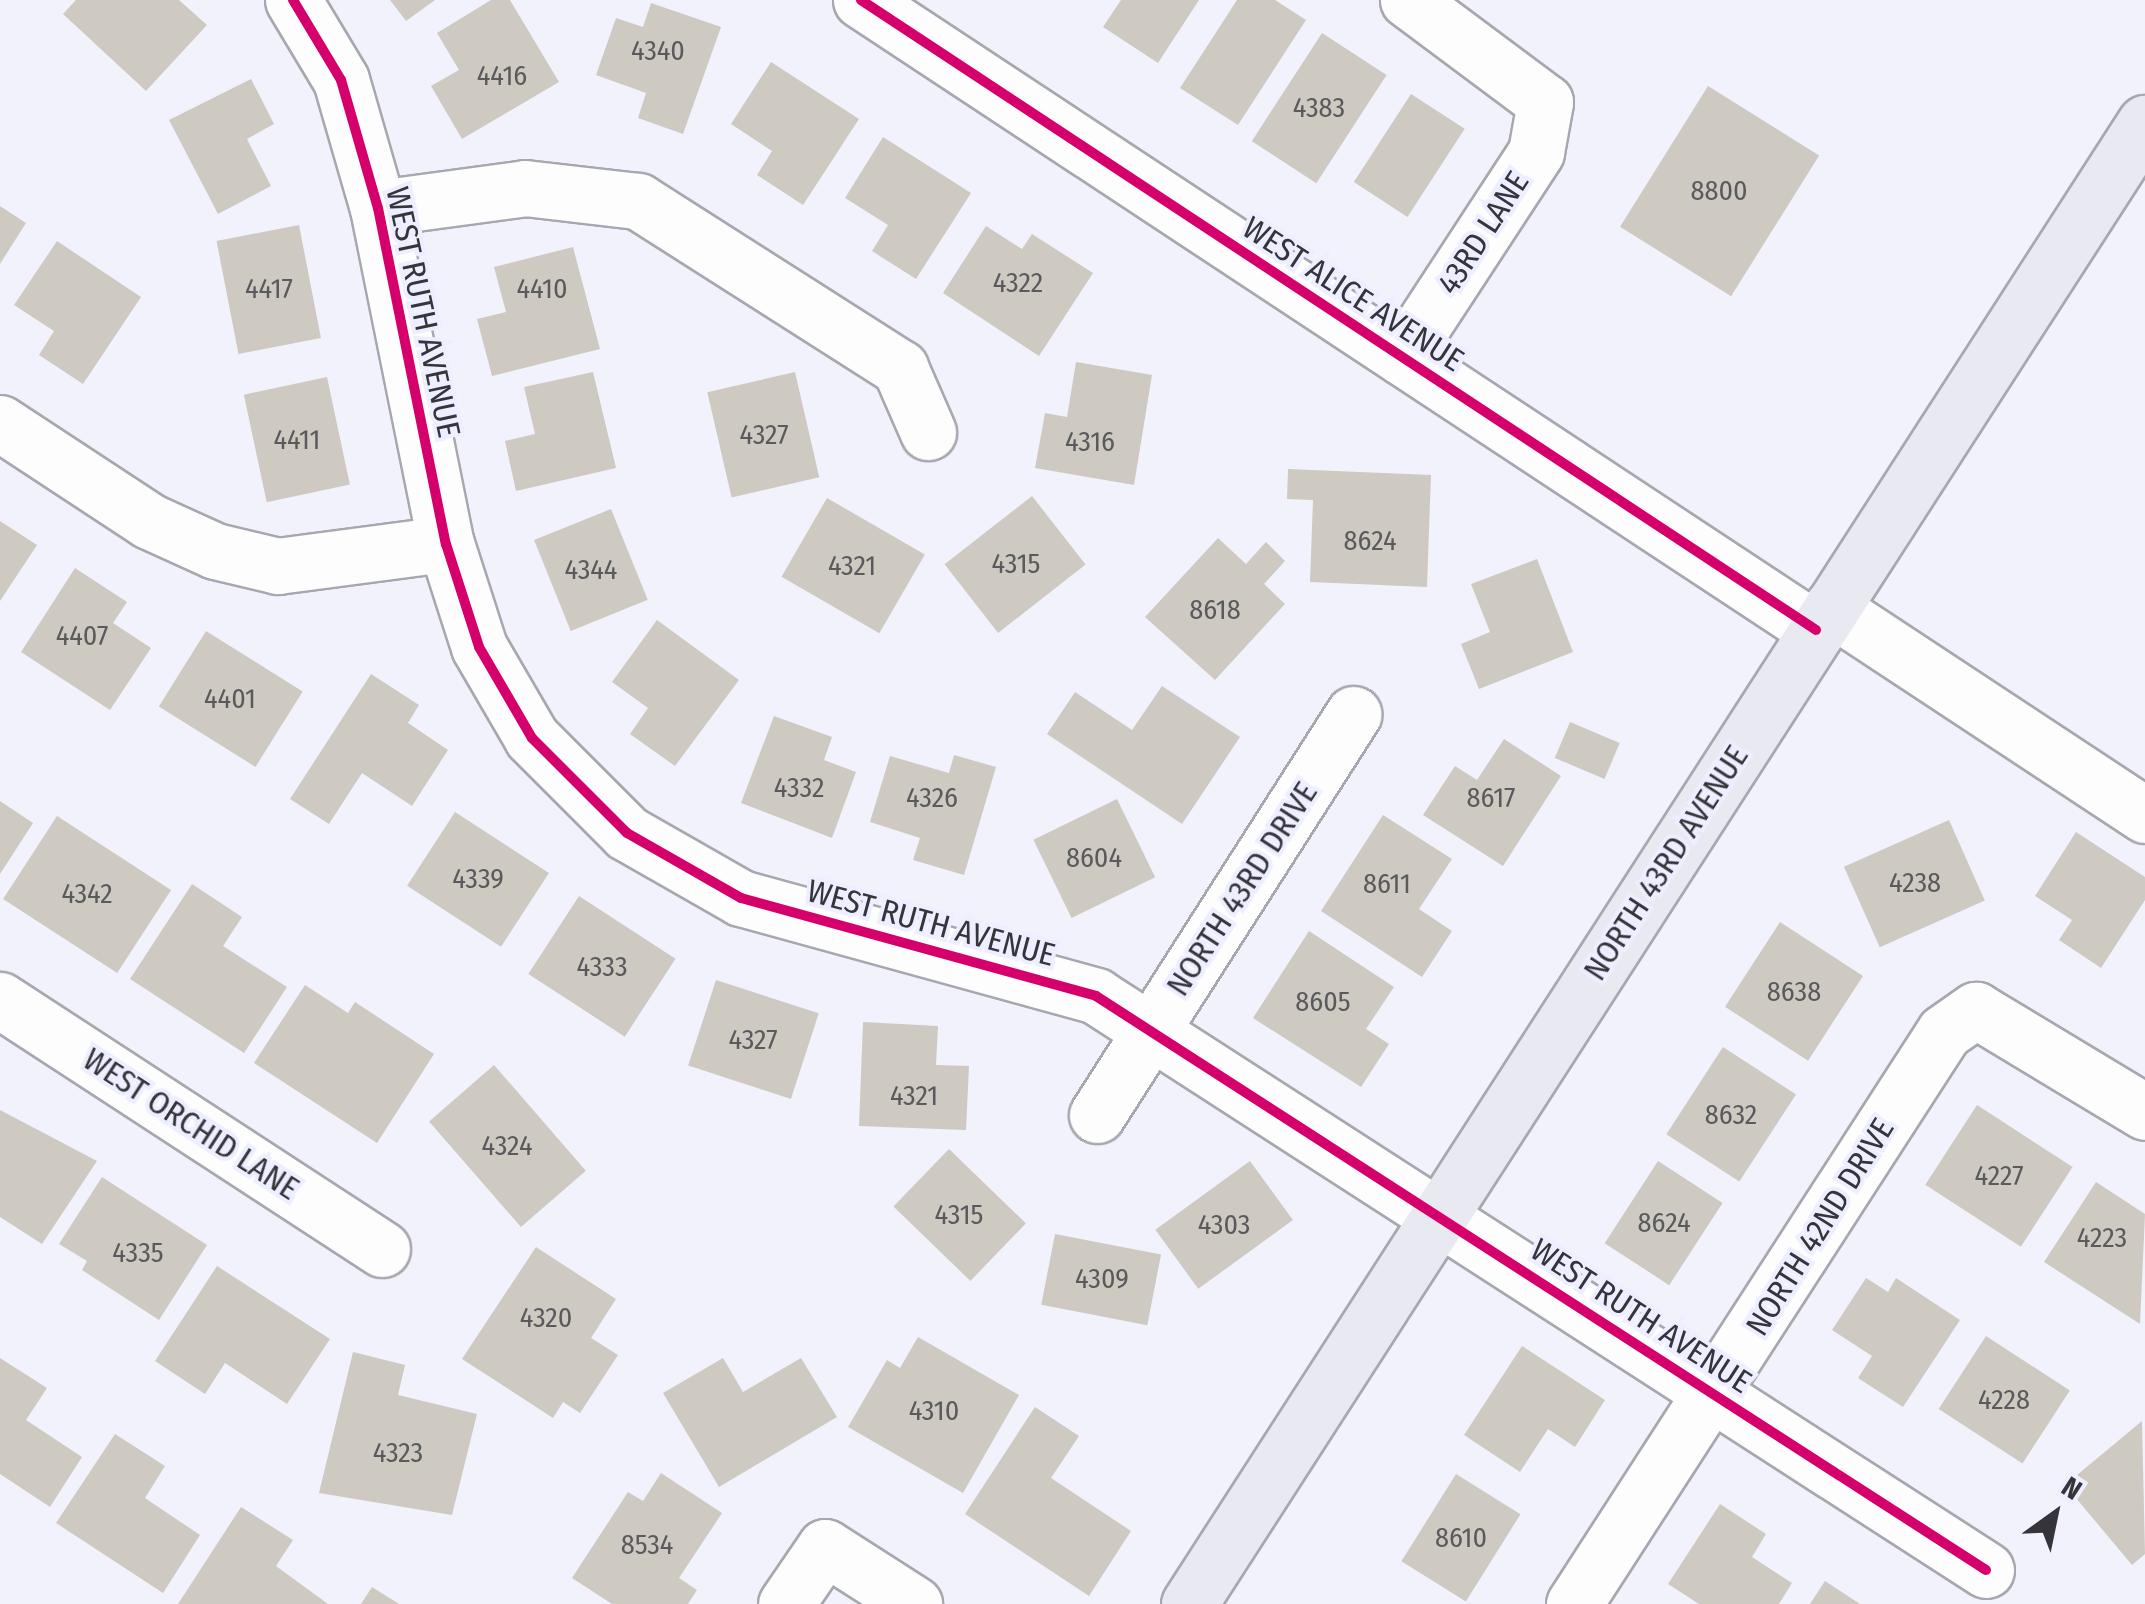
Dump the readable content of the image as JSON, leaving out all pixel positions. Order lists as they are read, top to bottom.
{
  "streets": {
    "main road": ["NORTH 43RD AVENUE"],
    "street": [
      "43RD LANE",
      "WEST ALICE AVENUE",
      "WEST RUTH AVENUE",
      "NORTH 43RD DRIVE",
      "WEST ORCHID LANE",
      "NORTH 42ND DRIVE"
    ]
  },
  "crossings": [
    ["43RD LANE", "WEST ALICE AVENUE"],
    ["WEST ALICE AVENUE", "NORTH 43RD AVENUE"],
    ["WEST RUTH AVENUE", "NORTH 43RD AVENUE"],
    ["WEST RUTH AVENUE", "NORTH 43RD DRIVE"],
    ["WEST RUTH AVENUE", "NORTH 42ND DRIVE"]
  ],
  "house_numbers": [
    "4340",
    "4416",
    "4383",
    "8800",
    "4322",
    "4417",
    "4410",
    "4327",
    "4411",
    "4316",
    "8624",
    "4315",
    "4321",
    "4344",
    "8618",
    "4407",
    "4401",
    "4332",
    "4326",
    "8617",
    "8604",
    "4339",
    "4238",
    "8611",
    "4342",
    "4333",
    "8638",
    "8605",
    "4327",
    "4321",
    "8632",
    "4324",
    "4227",
    "4315",
    "8624",
    "4303",
    "4223",
    "4335",
    "4309",
    "4320",
    "4228",
    "4310",
    "4323",
    "8610",
    "8534"
  ],
  "north": "top right"
}
